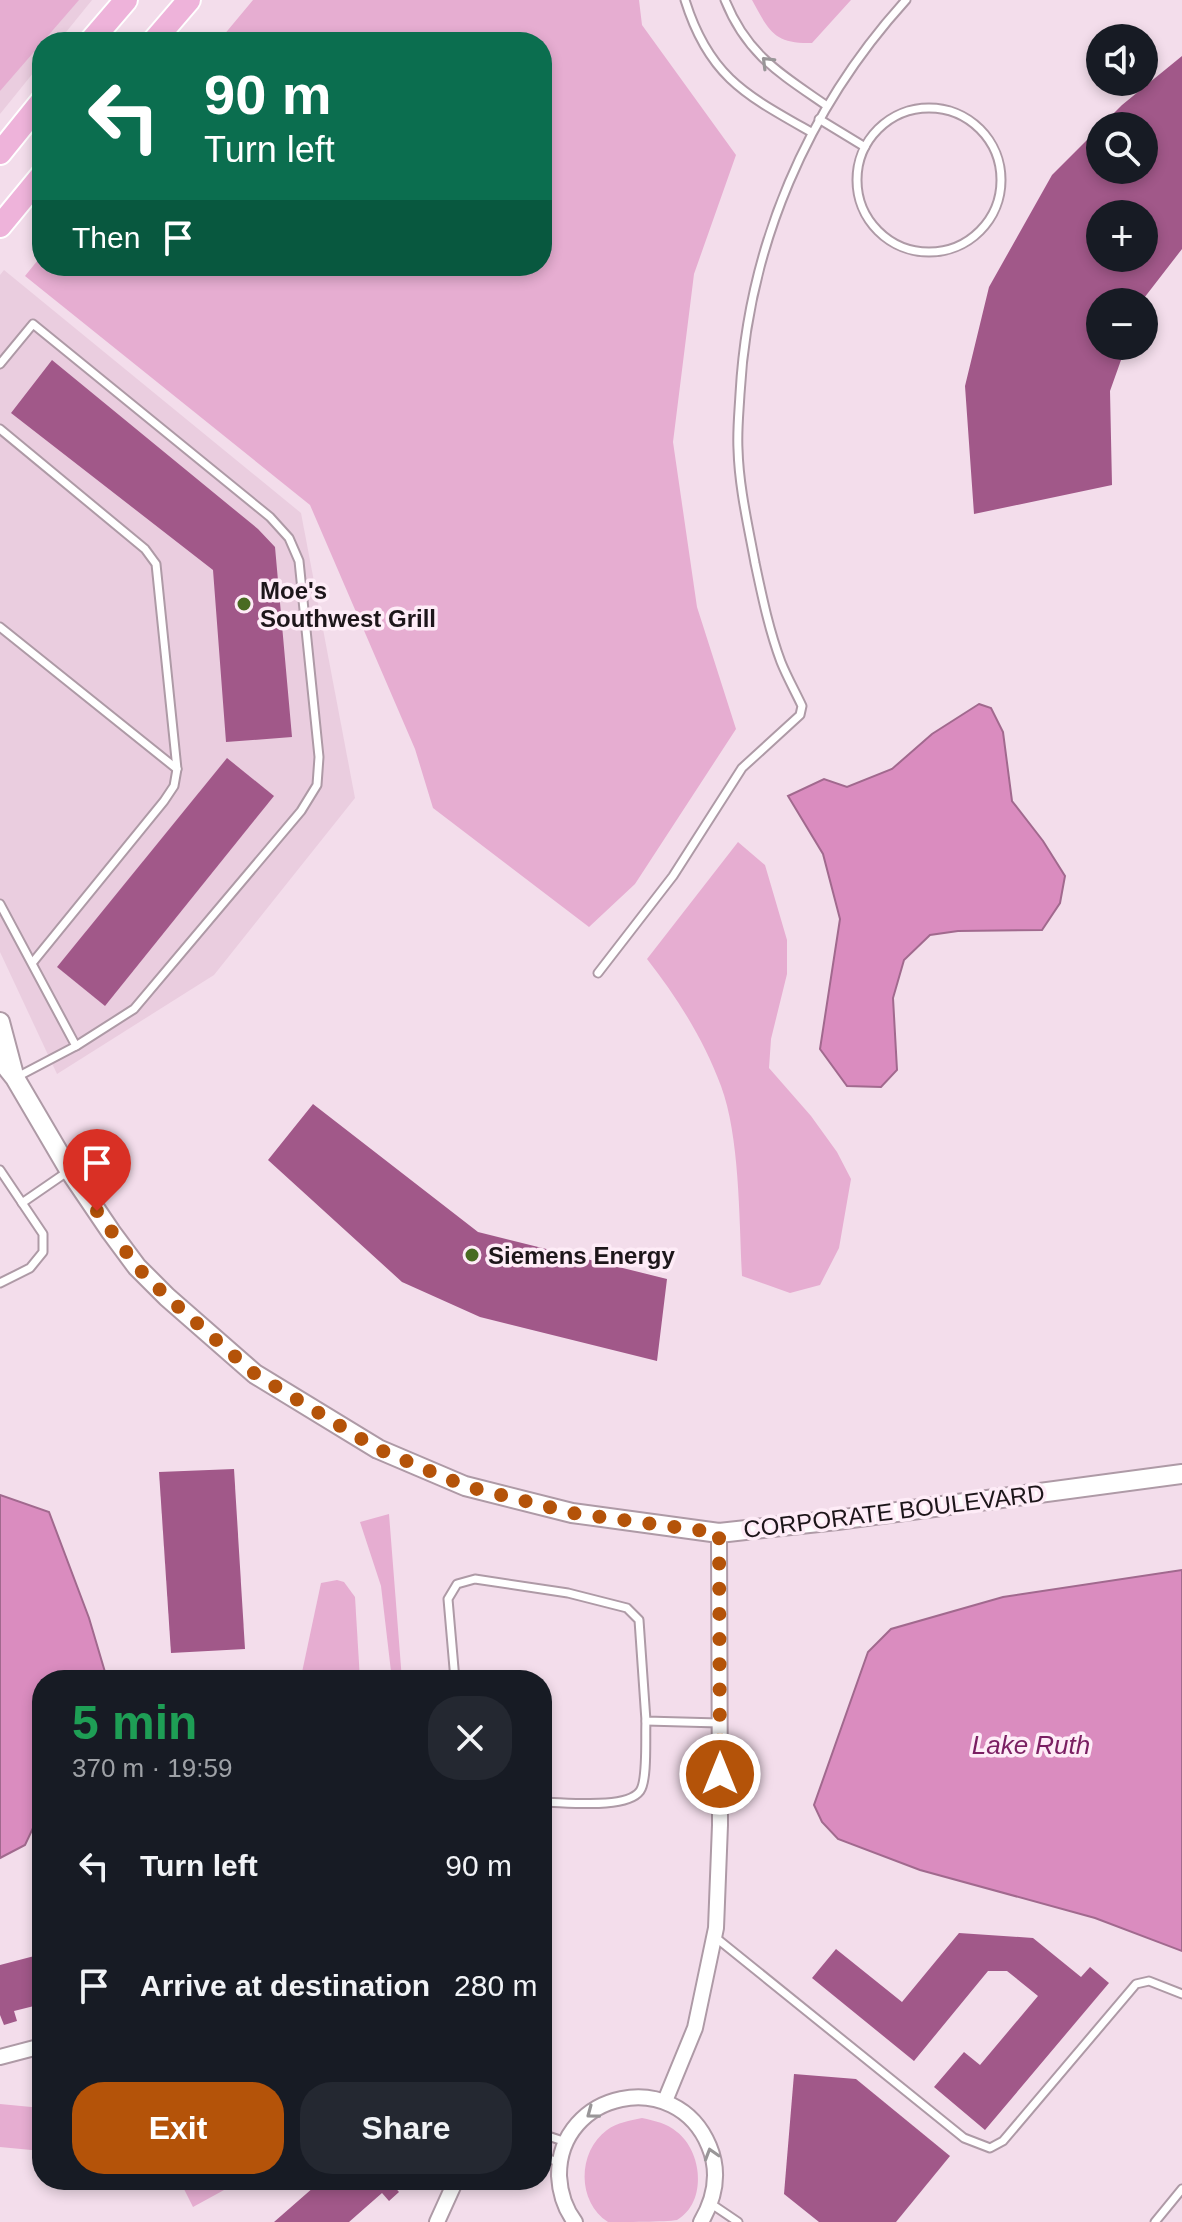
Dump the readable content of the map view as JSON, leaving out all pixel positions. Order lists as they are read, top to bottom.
{
  "streets": {
    "street": ["CORPORATE BOULEVARD"]
  },
  "water": ["Lake Ruth"],
  "places": ["Moe's Southwest Grill", "Siemens Energy"],
  "page": {
    "map_buttons": ["+", "−"],
    "turn": ["90 m", "Turn left"],
    "then": "Then",
    "heading": ["5 min", "370 m · 19:59"],
    "list": [
      {
        "name": "Turn left",
        "value": "90 m"
      },
      {
        "name": "Arrive at destination",
        "value": "280 m"
      }
    ],
    "buttons": ["Exit", "Share"]
  }
}
